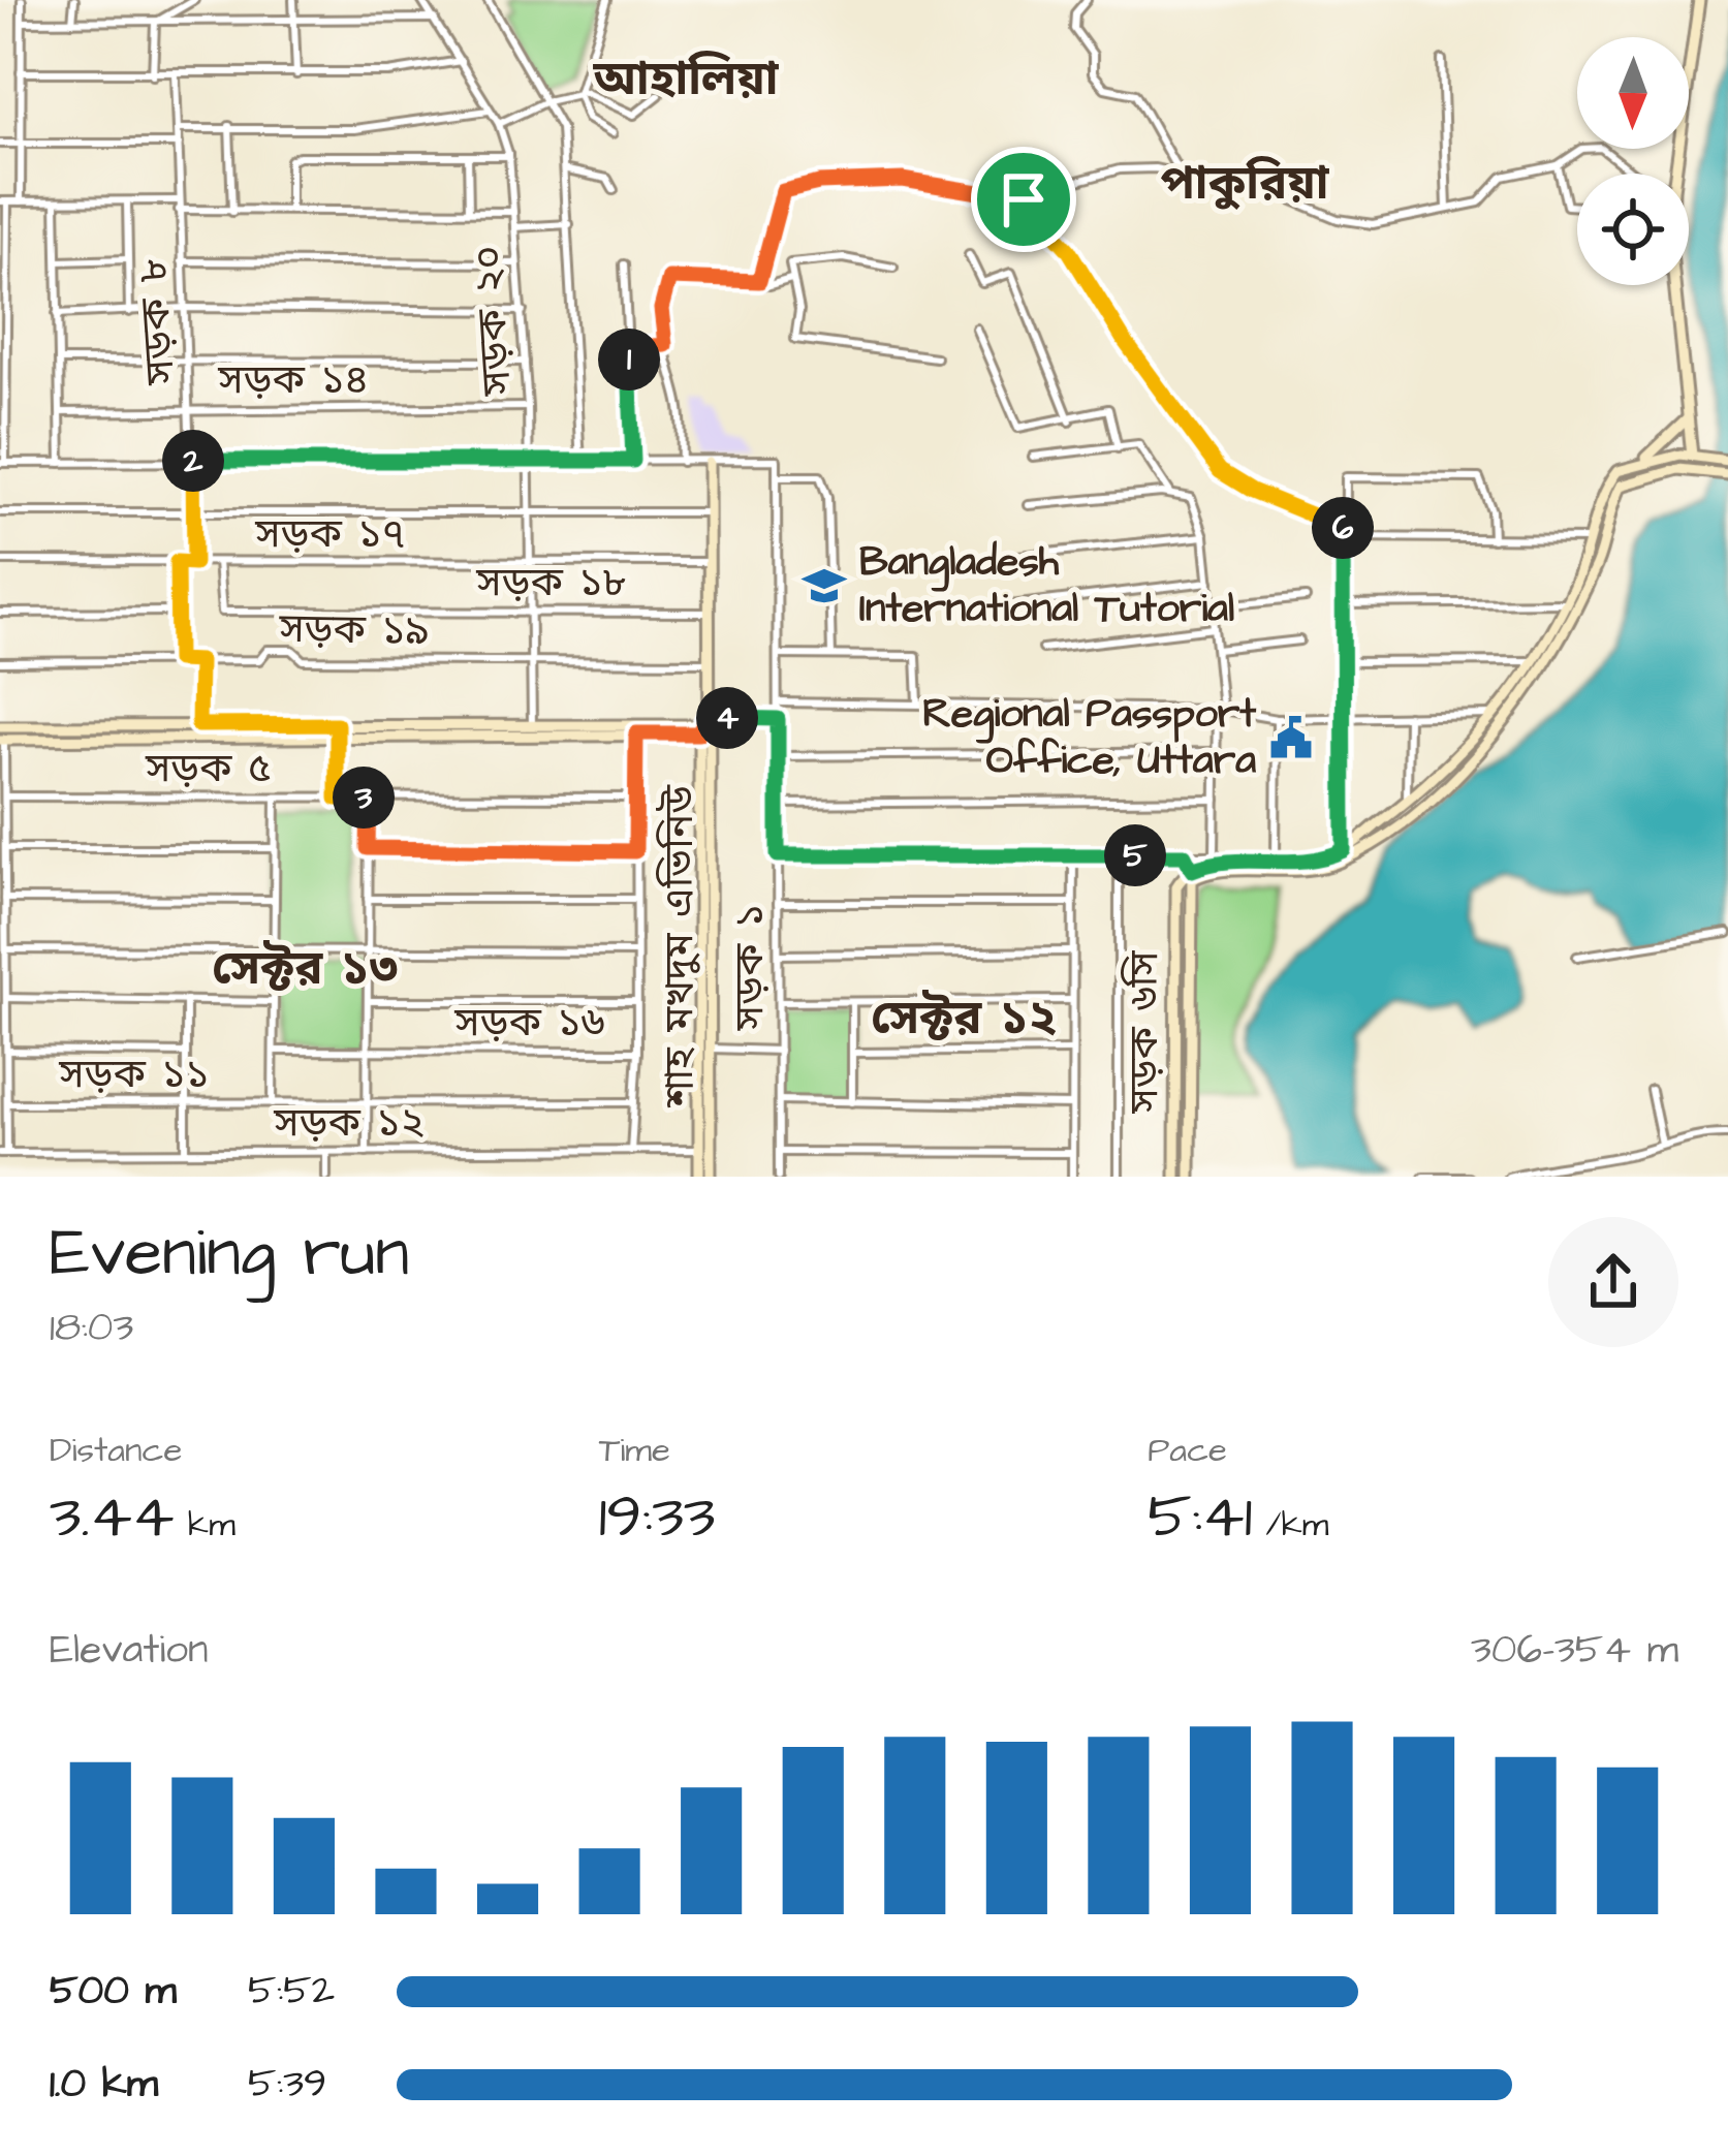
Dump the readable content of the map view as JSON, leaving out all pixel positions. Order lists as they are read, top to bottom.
{
  "streets": {
    "street": [
      "সড়ক ২০",
      "সড়ক ৮",
      "সড়ক ১৪",
      "সড়ক ১৭",
      "সড়ক ১৮",
      "সড়ক ১৯",
      "সড়ক ৫",
      "শাহ মখদুম এভিনিউ",
      "সড়ক ১",
      "সড়ক ১৬",
      "সড়ক ৬সি",
      "সড়ক ১১",
      "সড়ক ১২"
    ]
  },
  "crossings": [
    ["সড়ক ২০", "সড়ক ১৪"],
    ["সড়ক ২০", "সড়ক ১৭"],
    ["সড়ক ২০", "সড়ক ১৮"],
    ["সড়ক ২০", "সড়ক ১৯"],
    ["সড়ক ৮", "সড়ক ১৪"],
    ["সড়ক ৮", "সড়ক ১৭"],
    ["সড়ক ১৭", "সড়ক ১৮"],
    ["সড়ক ১৭", "শাহ মখদুম এভিনিউ"],
    ["সড়ক ১৮", "শাহ মখদুম এভিনিউ"],
    ["সড়ক ১৯", "শাহ মখদুম এভিনিউ"],
    ["শাহ মখদুম এভিনিউ", "সড়ক ১"],
    ["শাহ মখদুম এভিনিউ", "সড়ক ১২"]
  ],
  "districts": [
    "আহালিয়া",
    "পাকুরিয়া",
    "সেক্টর ১৩",
    "সেক্টর ১২"
  ],
  "places": {
    "school or university": ["Bangladesh International Tutorial"],
    "public building": ["Regional Passport Office, Uttara"]
  },
  "north": "bottom",
  "page": {
    "pins": [
      "1",
      "2",
      "6",
      "4",
      "3",
      "5"
    ],
    "heading": ["Evening run", "18:03"],
    "stats": [
      ["Distance", "3.44 km"],
      ["Time", "19:33"],
      ["Pace", "5:41 /km"]
    ],
    "chart": ["Elevation", "306–354 m"],
    "list": [
      {
        "name": "500 m",
        "note": "5:52"
      },
      {
        "name": "1.0 km",
        "note": "5:39"
      }
    ]
  }
}
